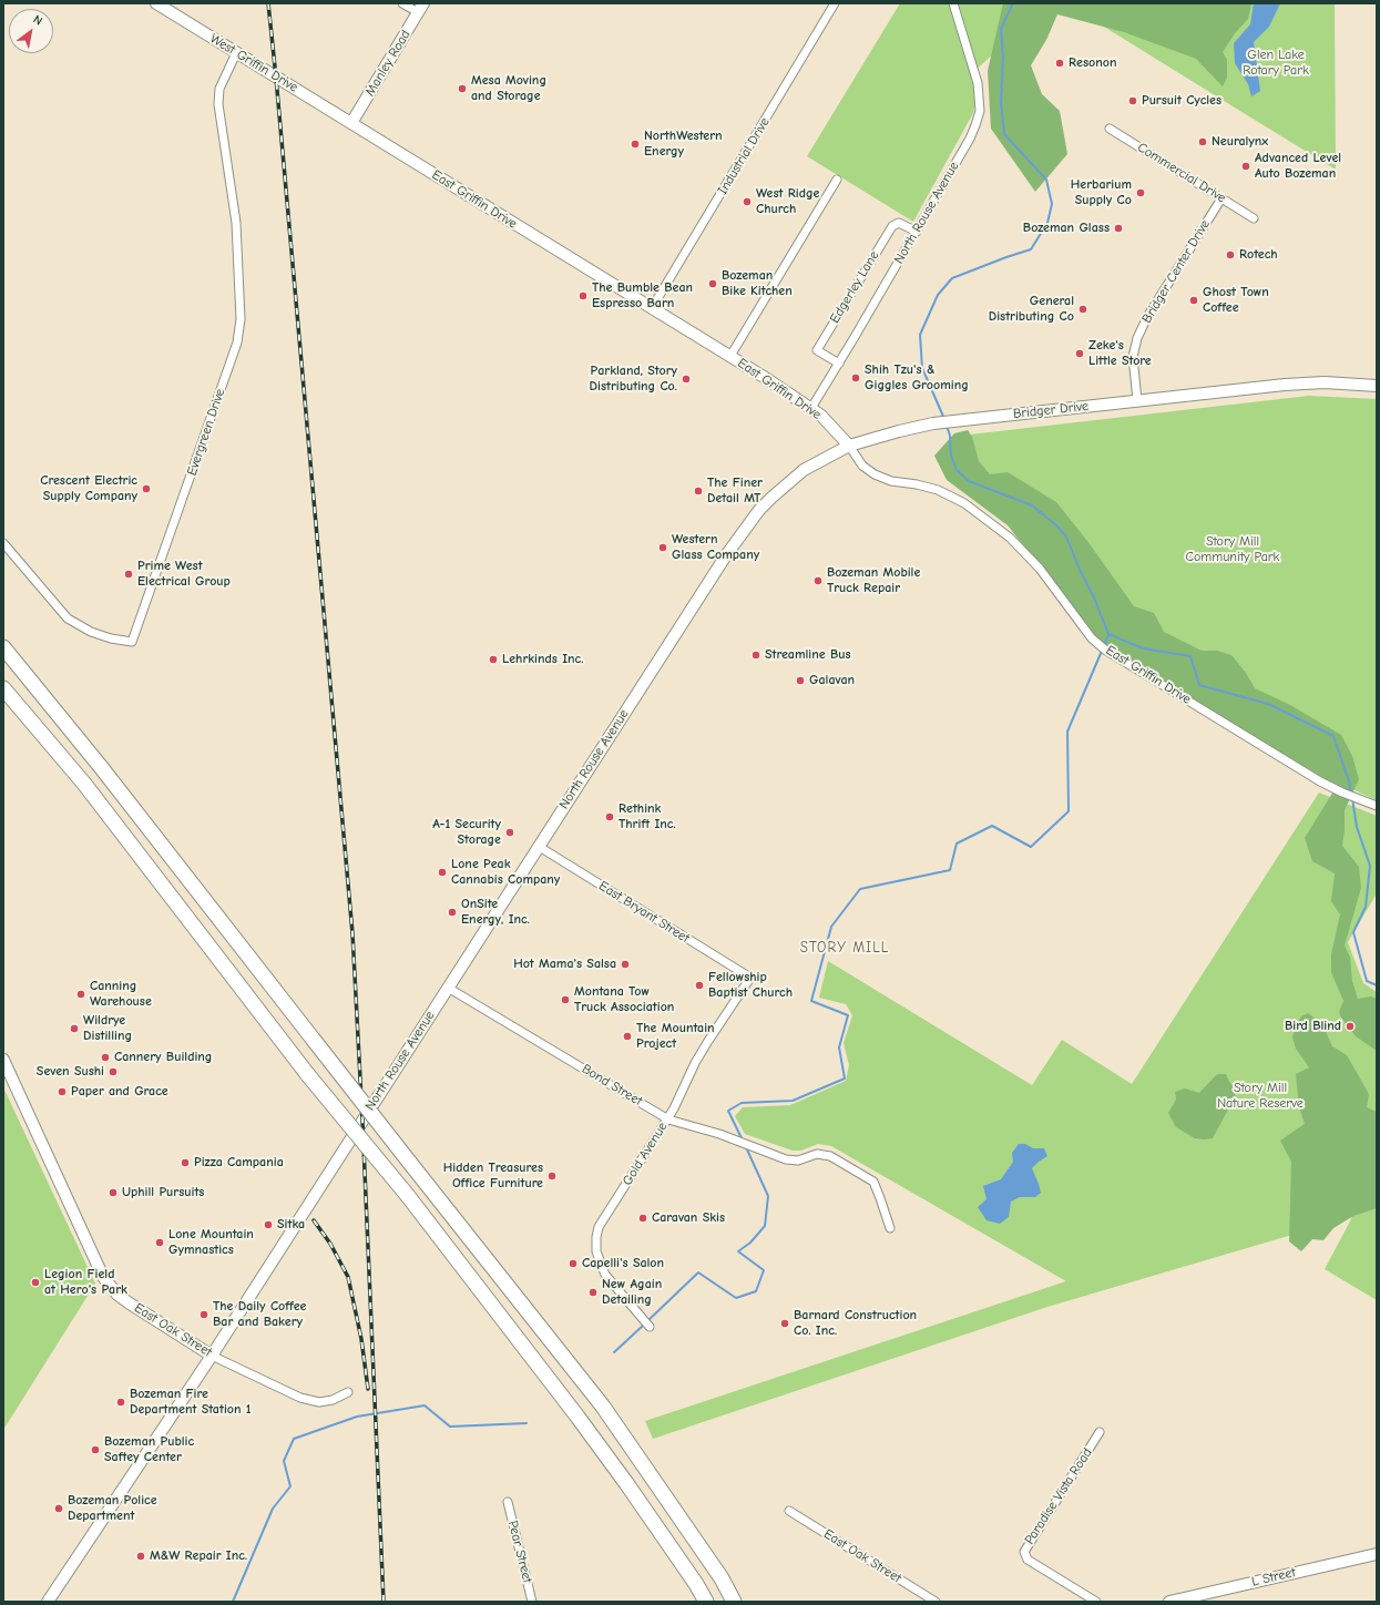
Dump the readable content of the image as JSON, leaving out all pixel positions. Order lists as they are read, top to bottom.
{
  "streets": {
    "main road": [
      "West Griffin Drive",
      "Manley Road",
      "East Griffin Drive",
      "North Rouse Avenue",
      "Bridger Drive",
      "East Oak Street",
      "L Street"
    ],
    "street": [
      "Industrial Drive",
      "Commercial Drive",
      "Bridger Center Drive",
      "Edgerley Lane",
      "Evergreen Drive",
      "East Bryant Street",
      "Bond Street",
      "Gold Avenue",
      "Paradise Vista Road",
      "Pear Street"
    ]
  },
  "crossings": [
    ["West Griffin Drive", "Manley Road"],
    ["West Griffin Drive", "East Griffin Drive"],
    ["West Griffin Drive", "Evergreen Drive"],
    ["Manley Road", "East Griffin Drive"],
    ["Industrial Drive", "East Griffin Drive"],
    ["Commercial Drive", "Bridger Center Drive"],
    ["East Griffin Drive", "North Rouse Avenue"],
    ["East Griffin Drive", "Bridger Drive"],
    ["North Rouse Avenue", "Edgerley Lane"],
    ["North Rouse Avenue", "Bridger Drive"],
    ["North Rouse Avenue", "East Bryant Street"],
    ["North Rouse Avenue", "Bond Street"],
    ["North Rouse Avenue", "East Oak Street"],
    ["Bridger Center Drive", "Bridger Drive"],
    ["East Bryant Street", "Gold Avenue"],
    ["Bond Street", "Gold Avenue"]
  ],
  "districts": ["STORY MILL"],
  "parks": ["Glen Lake Rotary Park", "Story Mill Community Park", "Story Mill Nature Reserve"],
  "places": [
    "Resonon",
    "Mesa Moving and Storage",
    "Pursuit Cycles",
    "Neuralynx",
    "NorthWestern Energy",
    "Advanced Level Auto Bozeman",
    "Herbarium Supply Co",
    "West Ridge Church",
    "Bozeman Glass",
    "Rotech",
    "Bozeman Bike Kitchen",
    "The Bumble Bean Espresso Barn",
    "Ghost Town Coffee",
    "General Distributing Co",
    "Zeke's Little Store",
    "Shih Tzu's & Giggles Grooming",
    "Parkland, Story Distributing Co.",
    "Crescent Electric Supply Company",
    "The Finer Detail MT",
    "Western Glass Company",
    "Prime West Electrical Group",
    "Bozeman Mobile Truck Repair",
    "Streamline Bus",
    "Lehrkinds Inc.",
    "Galavan",
    "Rethink Thrift Inc.",
    "A-1 Security Storage",
    "Lone Peak Cannabis Company",
    "OnSite Energy, Inc.",
    "Hot Mama's Salsa",
    "Fellowship Baptist Church",
    "Canning Warehouse",
    "Montana Tow Truck Association",
    "Bird Blind",
    "Wildrye Distilling",
    "The Mountain Project",
    "Cannery Building",
    "Seven Sushi",
    "Paper and Grace",
    "Pizza Campania",
    "Hidden Treasures Office Furniture",
    "Uphill Pursuits",
    "Caravan Skis",
    "Sitka",
    "Lone Mountain Gymnastics",
    "Capelli's Salon",
    "Legion Field at Hero's Park",
    "New Again Detailing",
    "The Daily Coffee Bar and Bakery",
    "Barnard Construction Co. Inc.",
    "Bozeman Fire Department Station 1",
    "Bozeman Public Saftey Center",
    "Bozeman Police Department",
    "M&W Repair Inc."
  ],
  "north": "top right"
}
